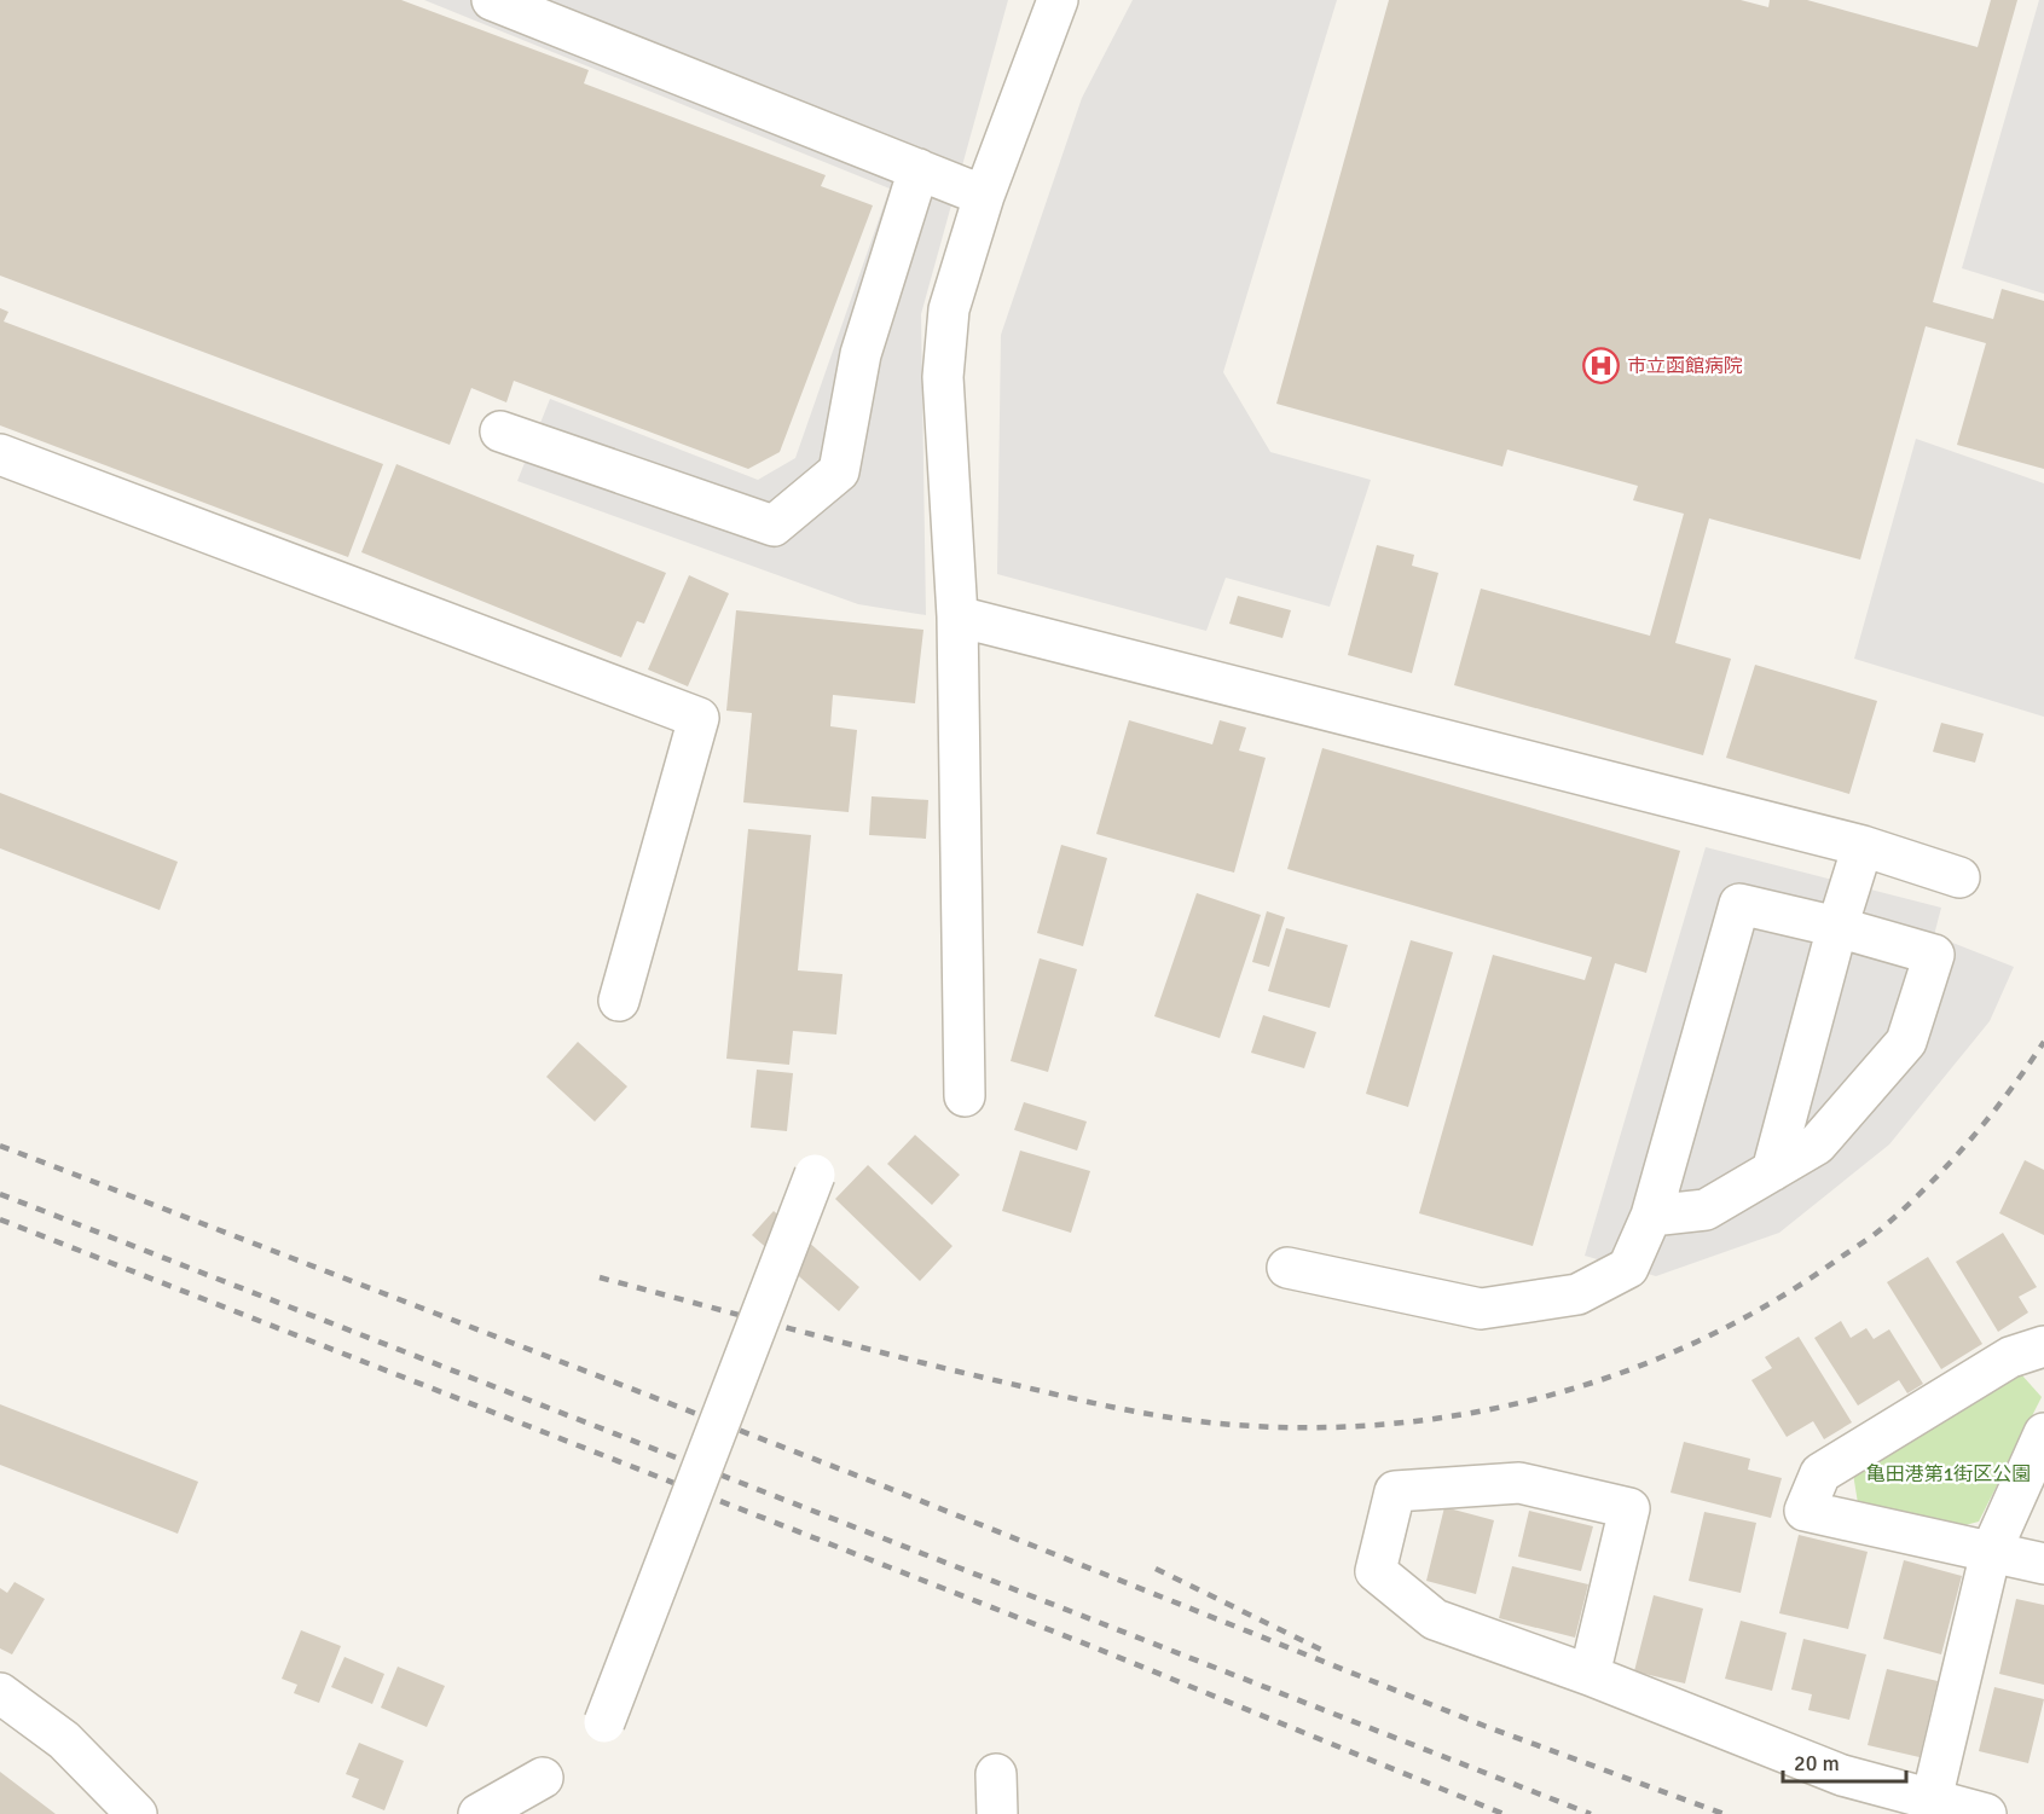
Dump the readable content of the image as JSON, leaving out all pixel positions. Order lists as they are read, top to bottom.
{
  "parks": ["亀田港第1街区公園"],
  "places": {
    "hospital": ["市立函館病院"]
  },
  "scale_bar": "20 m"
}
